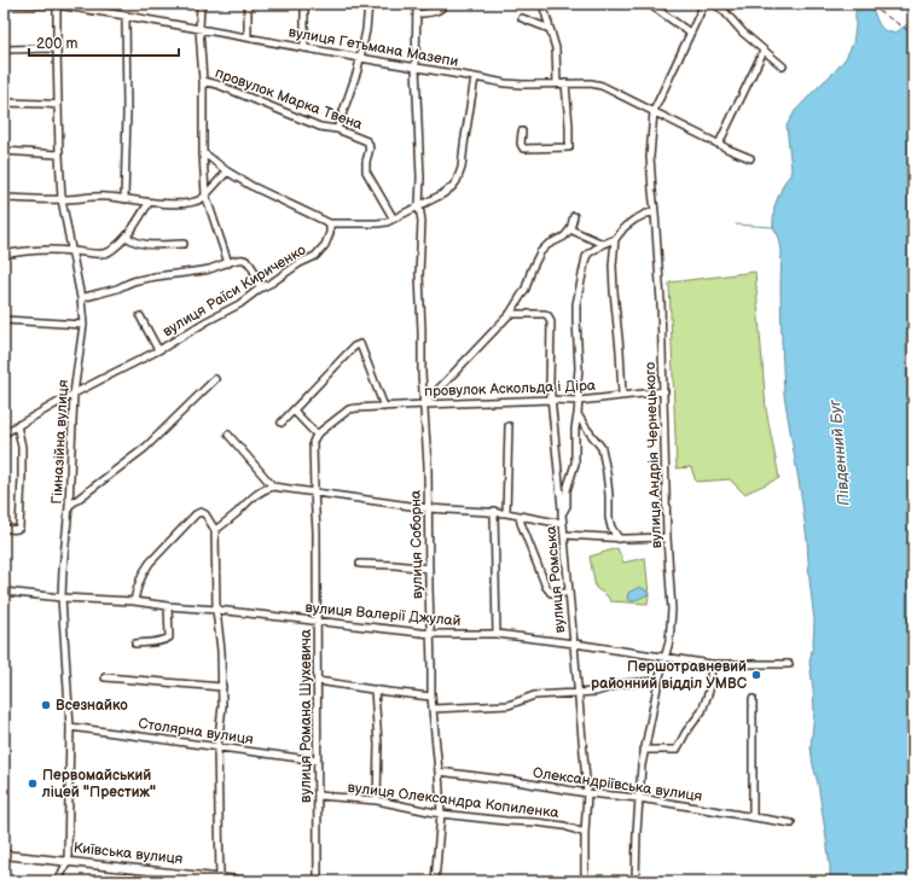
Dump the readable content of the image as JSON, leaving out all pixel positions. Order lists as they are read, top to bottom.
{
  "streets": {
    "main road": ["Київська вулиця"],
    "street": [
      "вулиця Гетьмана Мазепи",
      "провулок Марка Твена",
      "вулиця Раїси Кириченко",
      "провулок Аскольда і Діра",
      "Гімназійна вулиця",
      "вулиця Андрія Чернецького",
      "вулиця Соборна",
      "вулиця Ромська",
      "вулиця Валерії Джулай",
      "вулиця Романа Шухевича",
      "Столярна вулиця",
      "Олександріївська вулиця",
      "вулиця Олександра Копиленка"
    ]
  },
  "crossings": [
    ["вулиця Гетьмана Мазепи", "Гімназійна вулиця"],
    ["вулиця Гетьмана Мазепи", "вулиця Андрія Чернецького"],
    ["вулиця Гетьмана Мазепи", "вулиця Соборна"],
    ["вулиця Раїси Кириченко", "Гімназійна вулиця"],
    ["провулок Аскольда і Діра", "вулиця Андрія Чернецького"],
    ["провулок Аскольда і Діра", "вулиця Соборна"],
    ["провулок Аскольда і Діра", "вулиця Ромська"],
    ["Гімназійна вулиця", "вулиця Валерії Джулай"],
    ["Гімназійна вулиця", "Столярна вулиця"],
    ["Гімназійна вулиця", "Київська вулиця"],
    ["вулиця Андрія Чернецького", "вулиця Валерії Джулай"],
    ["вулиця Андрія Чернецького", "Олександріївська вулиця"],
    ["вулиця Соборна", "вулиця Валерії Джулай"],
    ["вулиця Соборна", "Олександріївська вулиця"],
    ["вулиця Соборна", "вулиця Олександра Копиленка"],
    ["вулиця Ромська", "вулиця Валерії Джулай"],
    ["вулиця Ромська", "Олександріївська вулиця"],
    ["вулиця Ромська", "вулиця Олександра Копиленка"],
    ["вулиця Валерії Джулай", "вулиця Романа Шухевича"],
    ["вулиця Романа Шухевича", "Столярна вулиця"],
    ["вулиця Романа Шухевича", "вулиця Олександра Копиленка"]
  ],
  "water": ["Південний Буг"],
  "places": ["Першотравневий районний відділ УМВС", "Всезнайко", "Первомайський ліцей \"Престиж\""],
  "scale_bar": "200 m"
}
